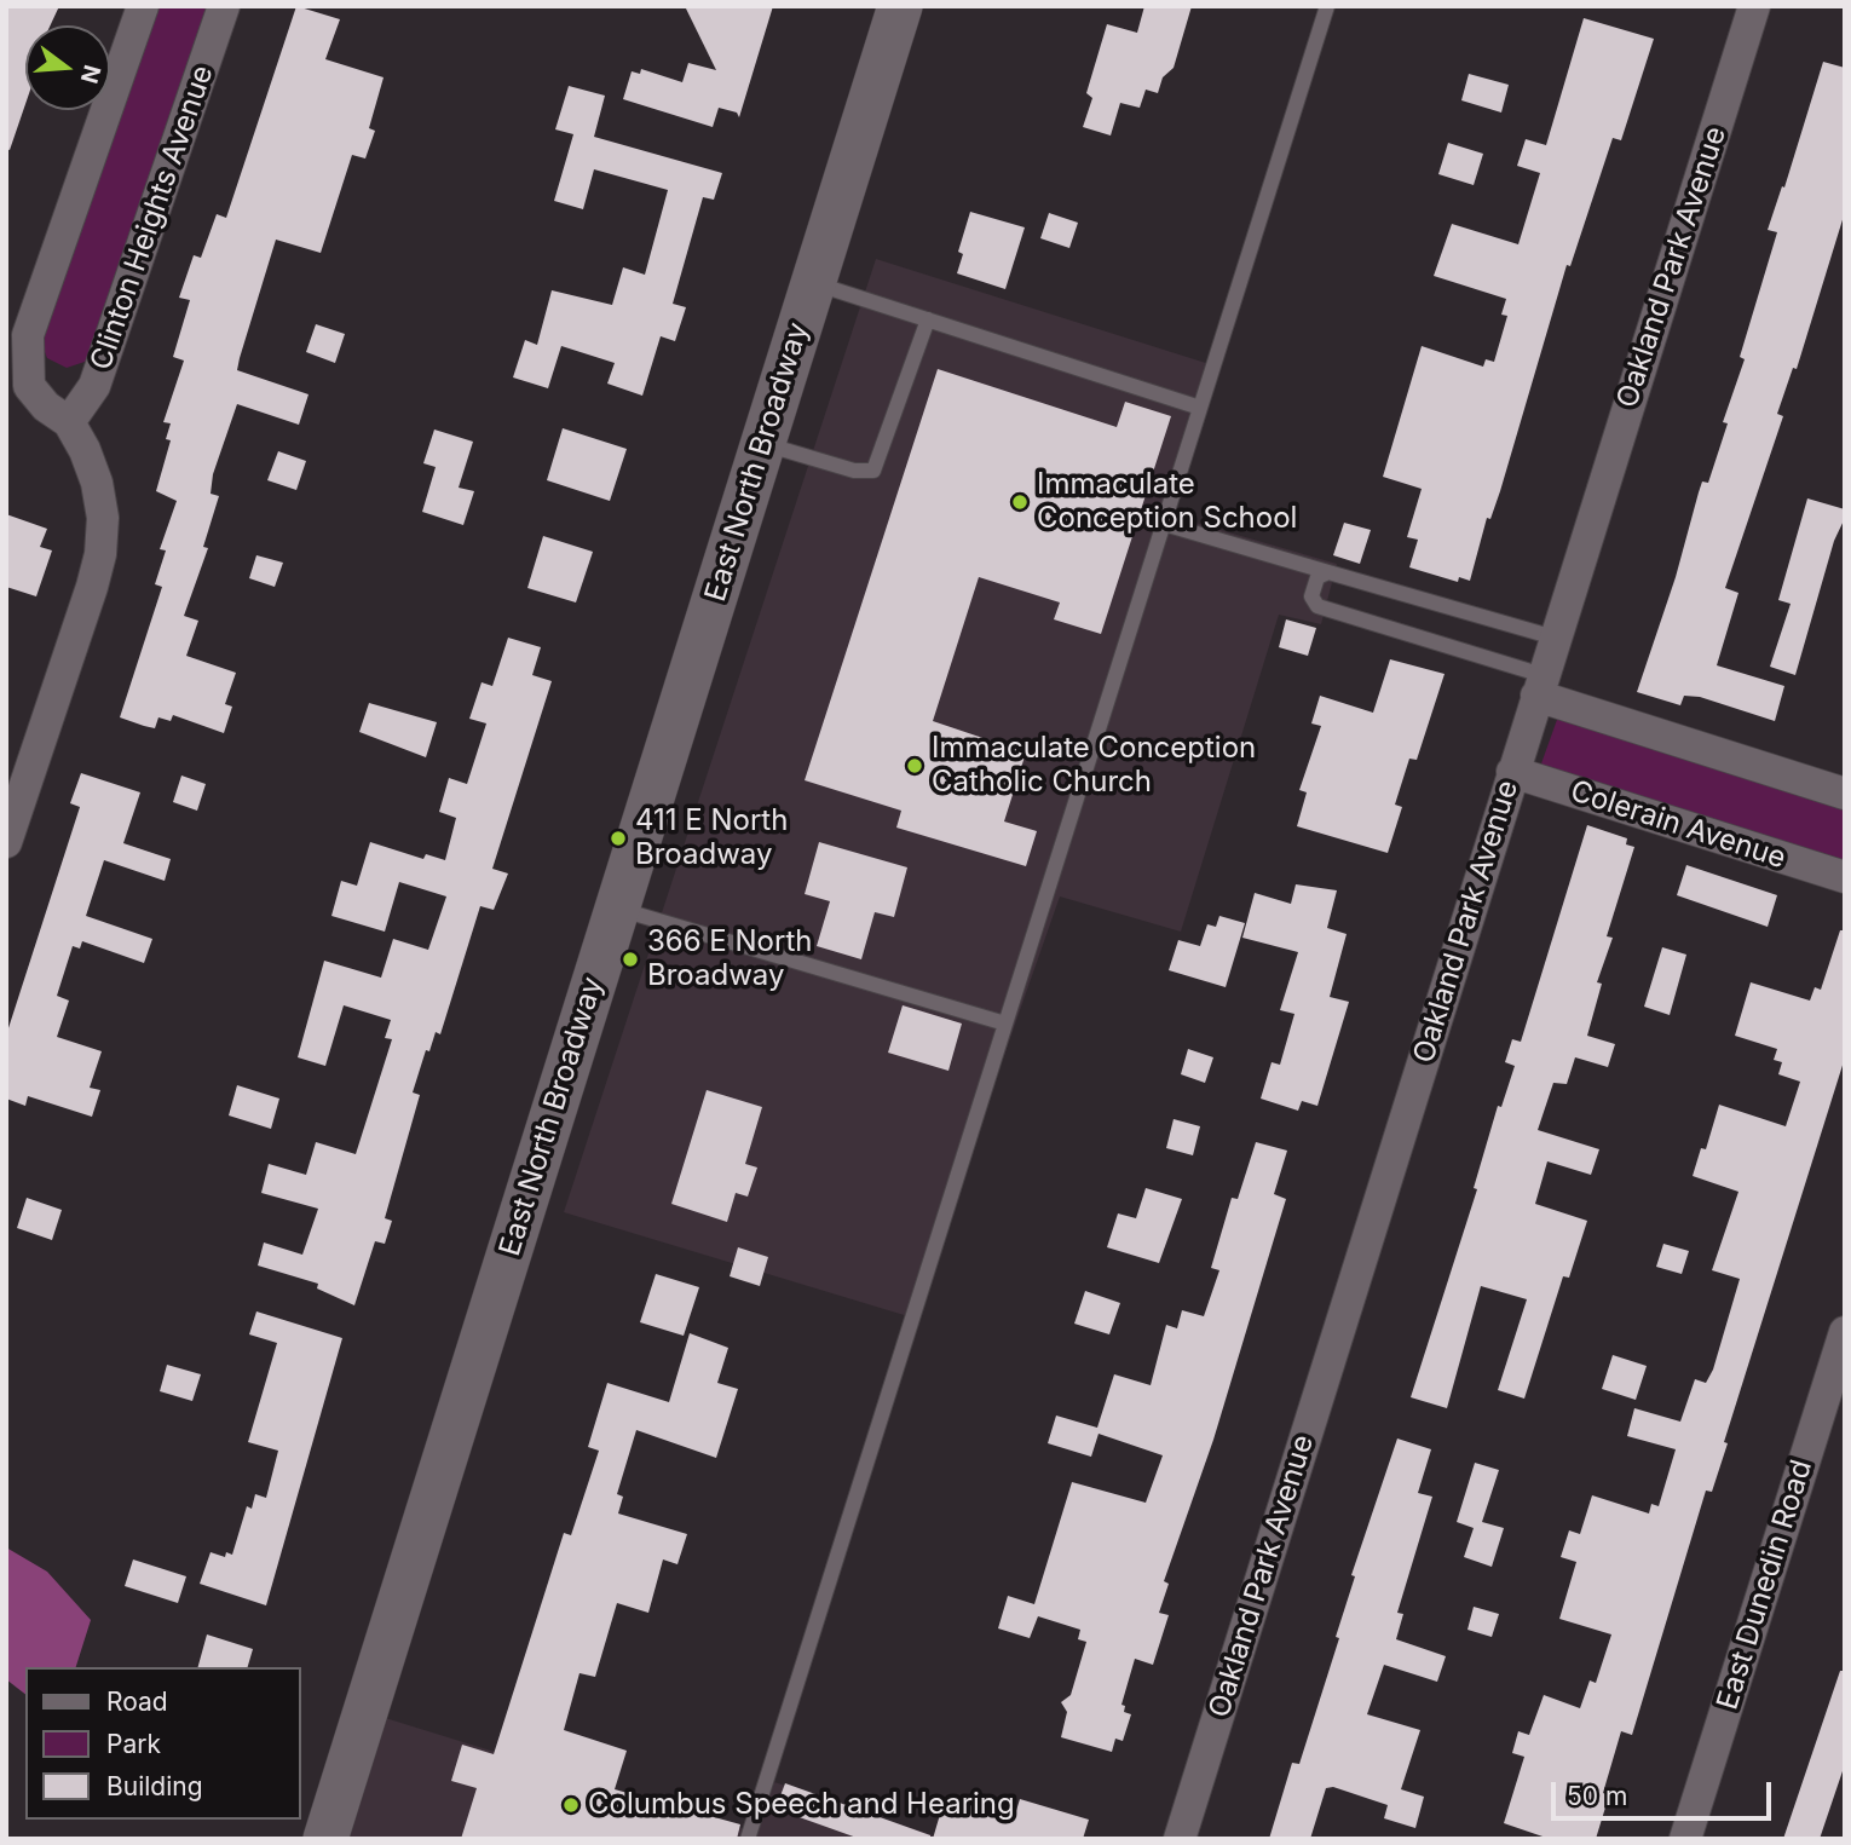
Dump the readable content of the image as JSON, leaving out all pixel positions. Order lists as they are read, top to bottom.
{
  "streets": {
    "main road": ["East North Broadway"],
    "street": [
      "Clinton Heights Avenue",
      "Oakland Park Avenue",
      "Colerain Avenue",
      "East Dunedin Road"
    ]
  },
  "crossings": [
    ["Oakland Park Avenue", "Colerain Avenue"]
  ],
  "places": [
    "Immaculate Conception School",
    "Immaculate Conception Catholic Church",
    "411 E North Broadway",
    "366 E North Broadway",
    "Columbus Speech and Hearing"
  ],
  "legend": ["Road", "Park", "Building"],
  "scale_bar": "50 m",
  "north": "right"
}
